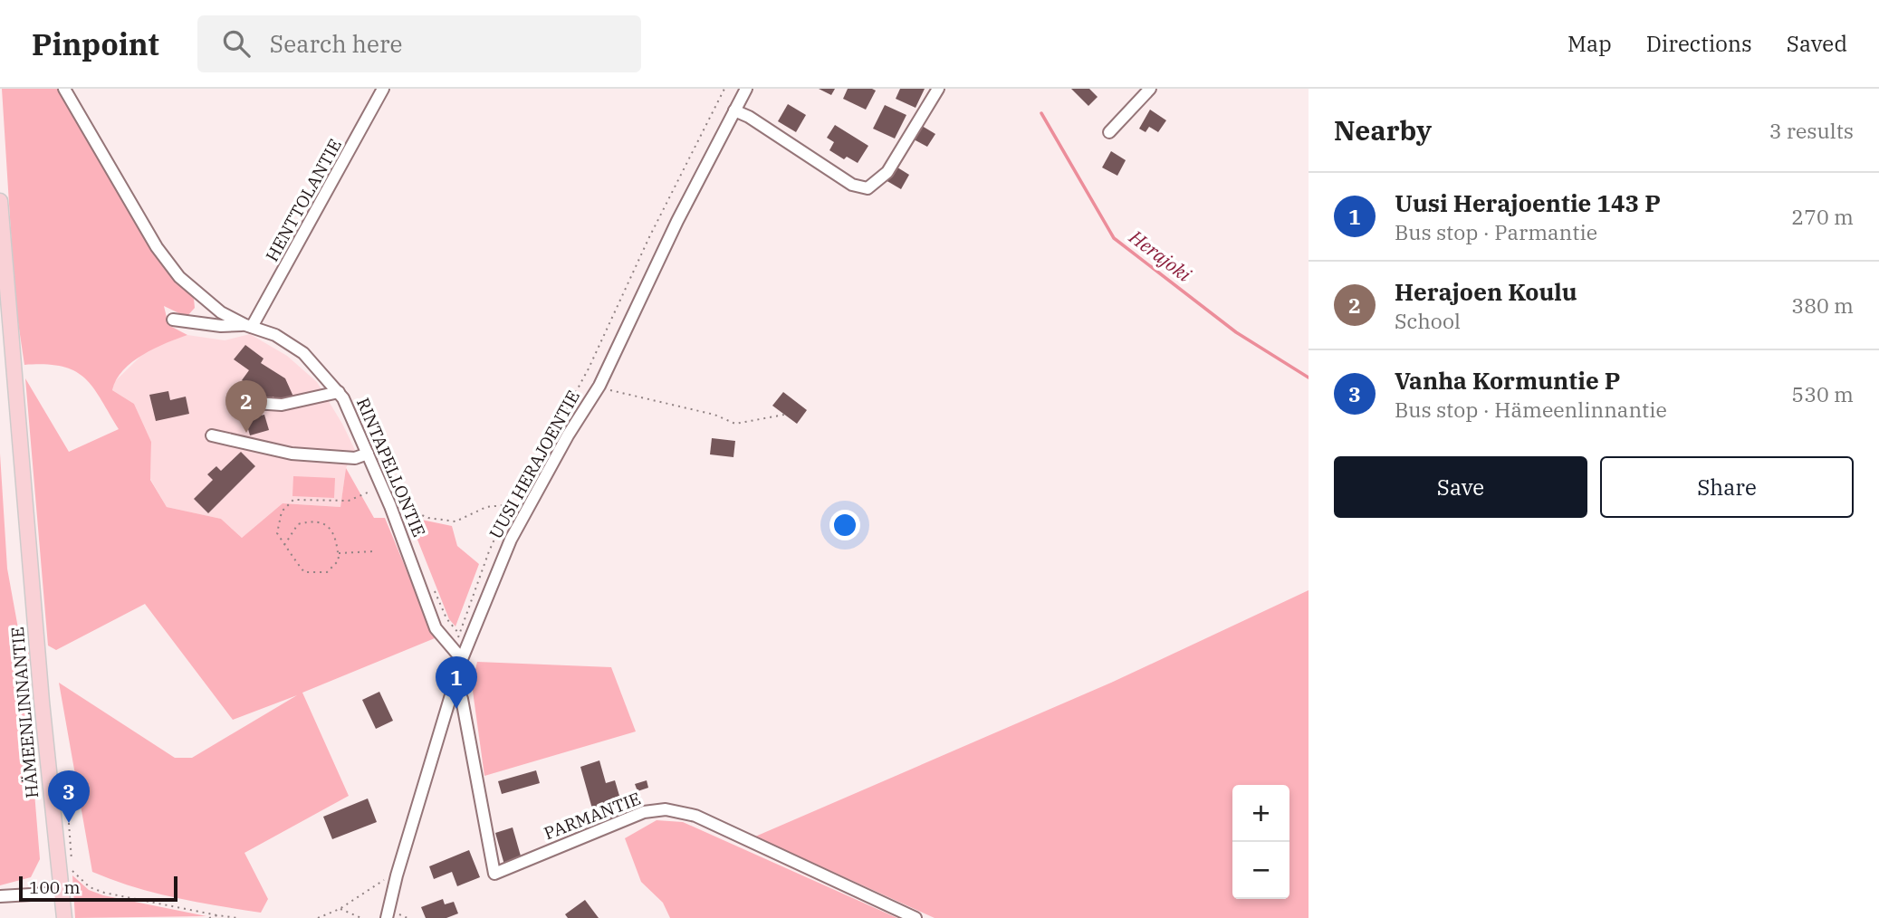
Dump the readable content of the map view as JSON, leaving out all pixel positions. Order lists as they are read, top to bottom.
{
  "streets": {
    "main road": ["HÄMEENLINNANTIE"],
    "street": [
      "HENTTOLANTIE",
      "UUSI HERAJOENTIE",
      "RINTAPELLONTIE",
      "PARMANTIE"
    ]
  },
  "crossings": [
    ["HENTTOLANTIE", "RINTAPELLONTIE"],
    ["UUSI HERAJOENTIE", "RINTAPELLONTIE"],
    ["UUSI HERAJOENTIE", "PARMANTIE"]
  ],
  "water": ["Herajoki"],
  "scale_bar": "100 m",
  "page": {
    "header": "Pinpoint",
    "search": "Search here",
    "nav": ["Map", "Directions", "Saved"],
    "heading": ["Nearby", "3 results"],
    "list": [
      {
        "mark": "1",
        "name": "Uusi Herajoentie 143 P",
        "note": "Bus stop · Parmantie",
        "value": "270 m"
      },
      {
        "mark": "2",
        "name": "Herajoen Koulu",
        "note": "School",
        "value": "380 m"
      },
      {
        "mark": "3",
        "name": "Vanha Kormuntie P",
        "note": "Bus stop · Hämeenlinnantie",
        "value": "530 m"
      }
    ],
    "pins": ["2", "1", "3"],
    "buttons": ["Save", "Share"],
    "map_buttons": ["+", "−"],
    "scale": "100 m"
  }
}
